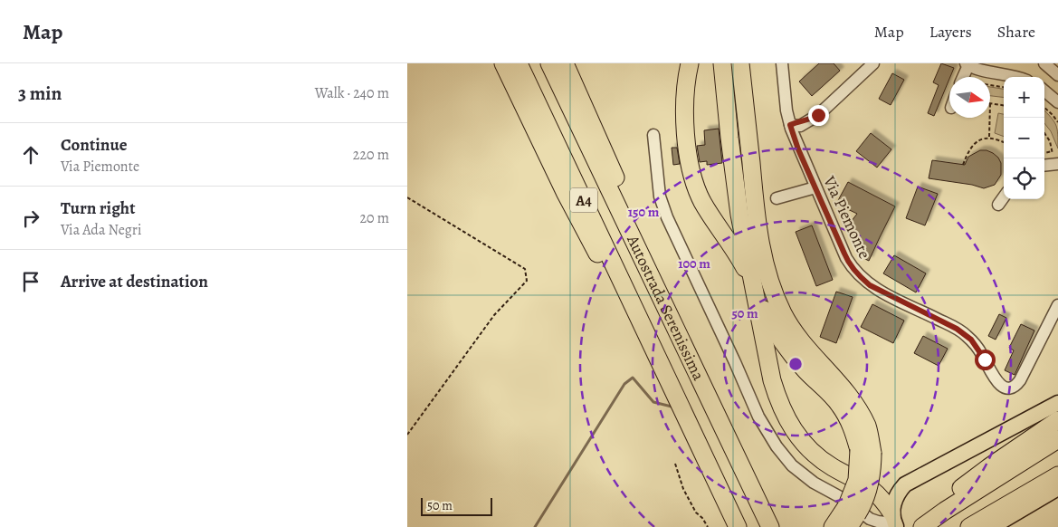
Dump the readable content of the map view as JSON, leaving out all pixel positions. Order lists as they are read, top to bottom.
{
  "streets": {
    "highway": ["A4", "Autostrada Serenissima"],
    "street": ["Via Piemonte"]
  },
  "scale_bar": "50 m",
  "north": "right",
  "page": {
    "header": "Map",
    "nav": ["Map", "Layers", "Share"],
    "heading": ["3 min", "Walk · 240 m"],
    "map_buttons": ["+", "−"],
    "list": [
      ["Continue", "Via Piemonte", "220 m"],
      ["Turn right", "Via Ada Negri", "20 m"],
      "Arrive at destination"
    ],
    "scale": "50 m"
  },
  "rings": ["150 m", "100 m", "50 m"]
}
